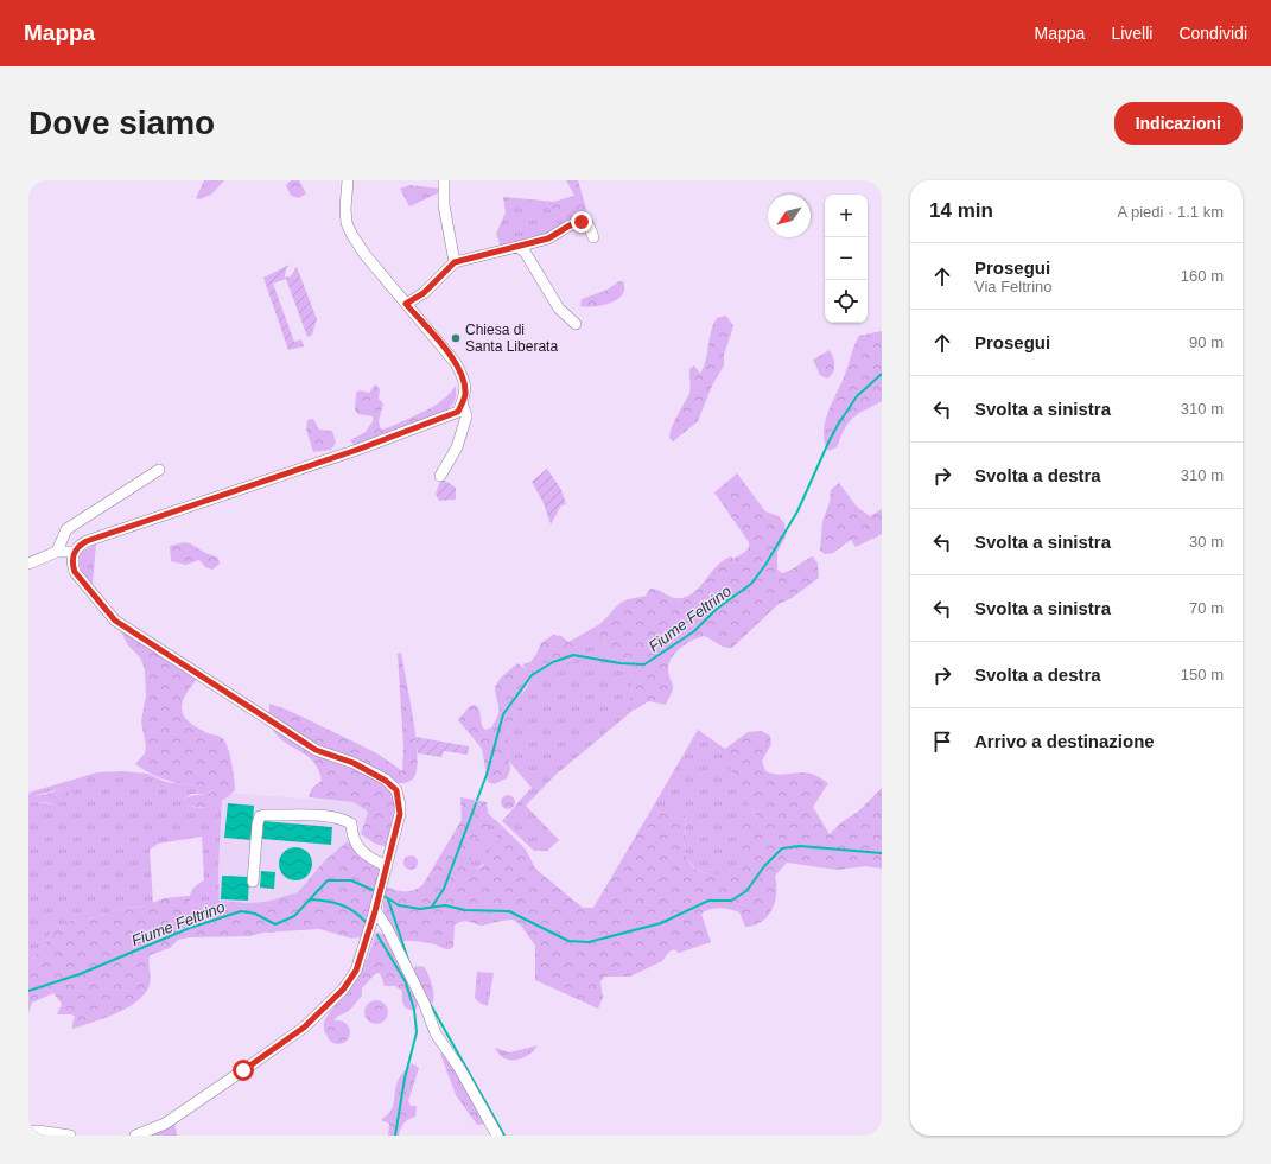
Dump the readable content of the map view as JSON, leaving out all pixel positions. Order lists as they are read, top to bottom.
{
  "water": ["Fiume Feltrino"],
  "places": ["Chiesa di Santa Liberata"],
  "north": "bottom left",
  "page": {
    "header": "Mappa",
    "nav": ["Mappa", "Livelli", "Condividi"],
    "buttons": "Indicazioni",
    "title": "Dove siamo",
    "heading": ["14 min", "A piedi · 1.1 km"],
    "map_buttons": ["+", "−"],
    "list": [
      ["Prosegui", "Via Feltrino", "160 m"],
      ["Prosegui", "90 m"],
      ["Svolta a sinistra", "310 m"],
      ["Svolta a destra", "310 m"],
      ["Svolta a sinistra", "30 m"],
      ["Svolta a sinistra", "70 m"],
      ["Svolta a destra", "150 m"],
      "Arrivo a destinazione"
    ]
  }
}
